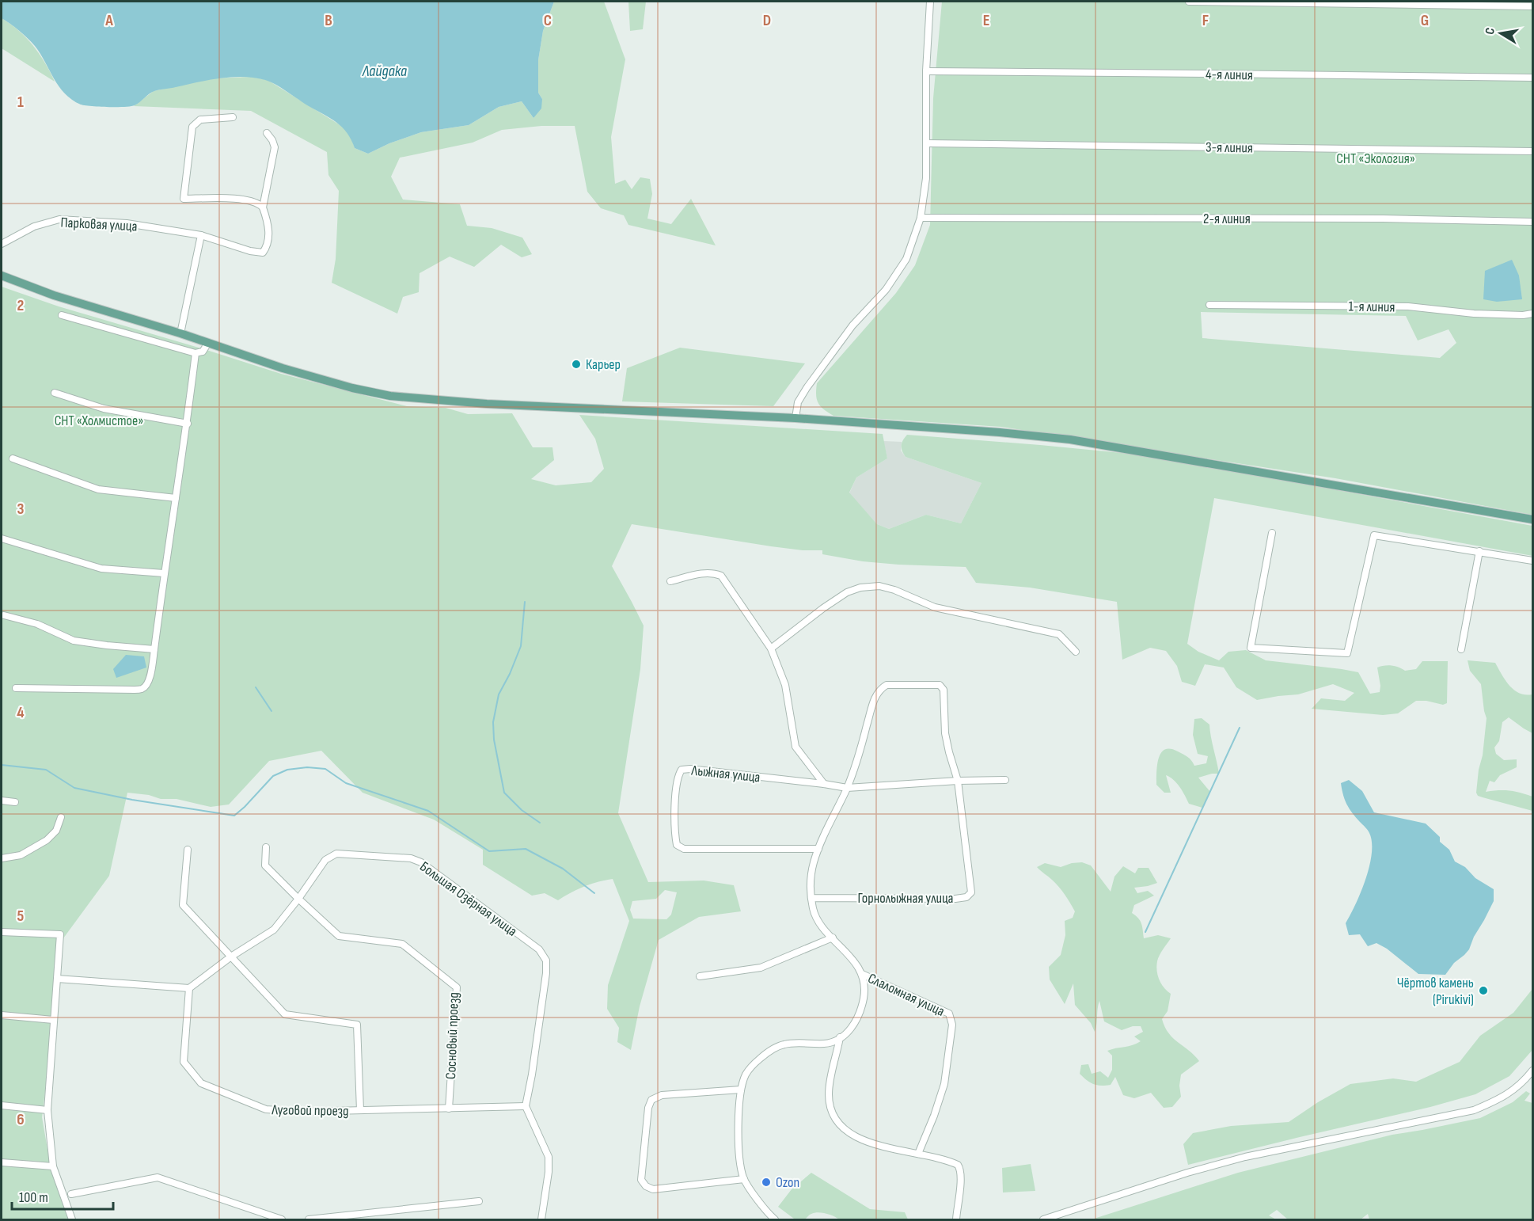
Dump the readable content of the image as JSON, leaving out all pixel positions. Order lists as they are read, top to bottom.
{
  "streets": {
    "street": [
      "4-я линия",
      "3-я линия",
      "2-я линия",
      "Парковая улица",
      "1-я линия",
      "Лыжная улица",
      "Горнолыжная улица",
      "Большая Озёрная улица",
      "Слаломная улица",
      "Сосновый проезд",
      "Луговой проезд"
    ]
  },
  "crossings": [
    ["Лыжная улица", "Горнолыжная улица"],
    ["Большая Озёрная улица", "Сосновый проезд"],
    ["Большая Озёрная улица", "Луговой проезд"],
    ["Сосновый проезд", "Луговой проезд"]
  ],
  "water": ["Лайдака"],
  "parks": ["СНТ «Экология»", "СНТ «Холмистое»"],
  "places": ["Карьер", "Чёртов камень (Pirukivi)", "Ozon"],
  "scale_bar": "100 m",
  "north": "left",
  "grid": {
    "columns": [
      "A",
      "B",
      "C",
      "D",
      "E",
      "F",
      "G"
    ],
    "rows": [
      "1",
      "2",
      "3",
      "4",
      "5",
      "6"
    ]
  }
}
